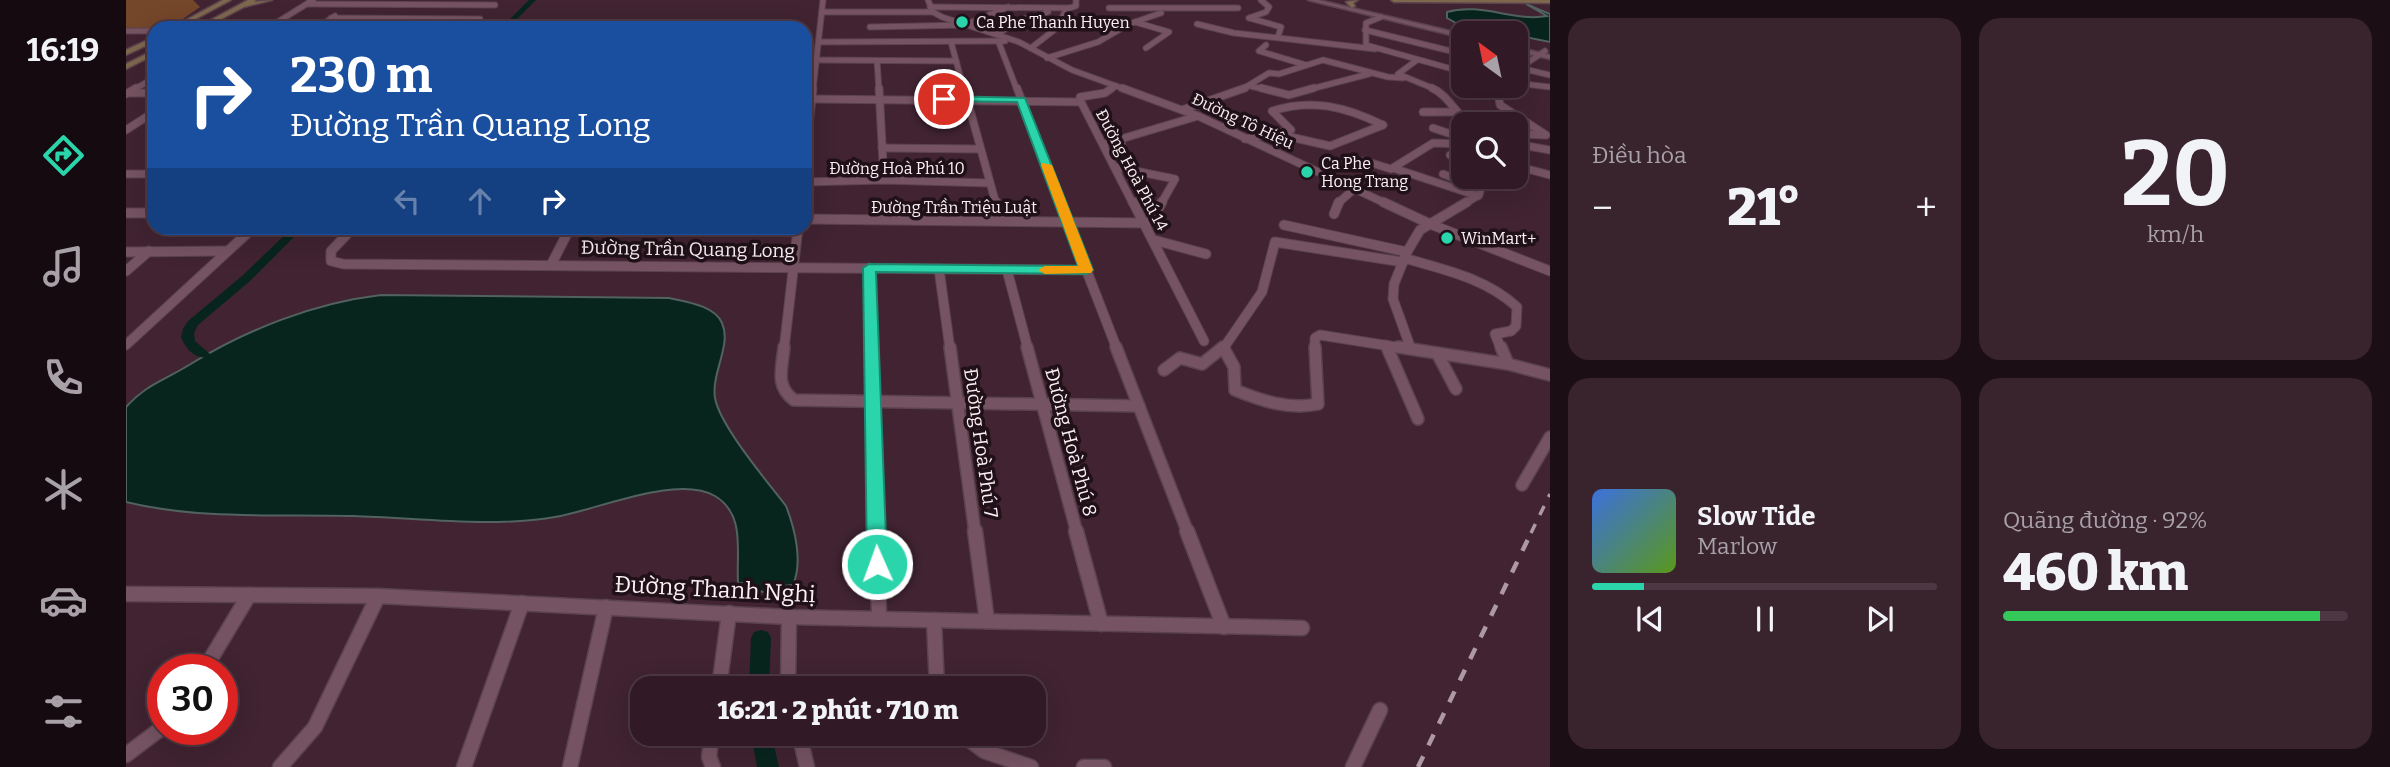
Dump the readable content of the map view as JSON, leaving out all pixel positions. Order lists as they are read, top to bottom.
{
  "streets": {
    "street": [
      "Đường Tô Hiệu",
      "Đường Hoà Phú 10",
      "Đường Hoà Phú 14",
      "Đường Trần Triệu Luật",
      "Đường Trần Quang Long",
      "Đường Hoà Phú 8",
      "Đường Hoà Phú 7",
      "Đường Thanh Nghị"
    ]
  },
  "crossings": [
    ["Đường Hoà Phú 10", "Đường Hoà Phú 14"],
    ["Đường Hoà Phú 10", "Đường Trần Triệu Luật"],
    ["Đường Hoà Phú 14", "Đường Trần Triệu Luật"],
    ["Đường Trần Quang Long", "Đường Hoà Phú 8"],
    ["Đường Trần Quang Long", "Đường Hoà Phú 7"],
    ["Đường Hoà Phú 8", "Đường Thanh Nghị"],
    ["Đường Hoà Phú 7", "Đường Thanh Nghị"]
  ],
  "places": ["Ca Phe Thanh Huyen", "Ca Phe Hong Trang", "WinMart+"],
  "north": "top left",
  "page": {
    "tabs": "16:19",
    "tile": [
      "Điều hòa",
      ["20", "km/h"],
      ["Quãng đường · 92%", "460 km"]
    ],
    "turn": ["230 m", "Đường Trần Quang Long"],
    "heat": ["−", "21°", "+"],
    "song": ["Slow Tide", "Marlow"],
    "limit": "30",
    "trip": "16:21 · 2 phút · 710 m"
  }
}
